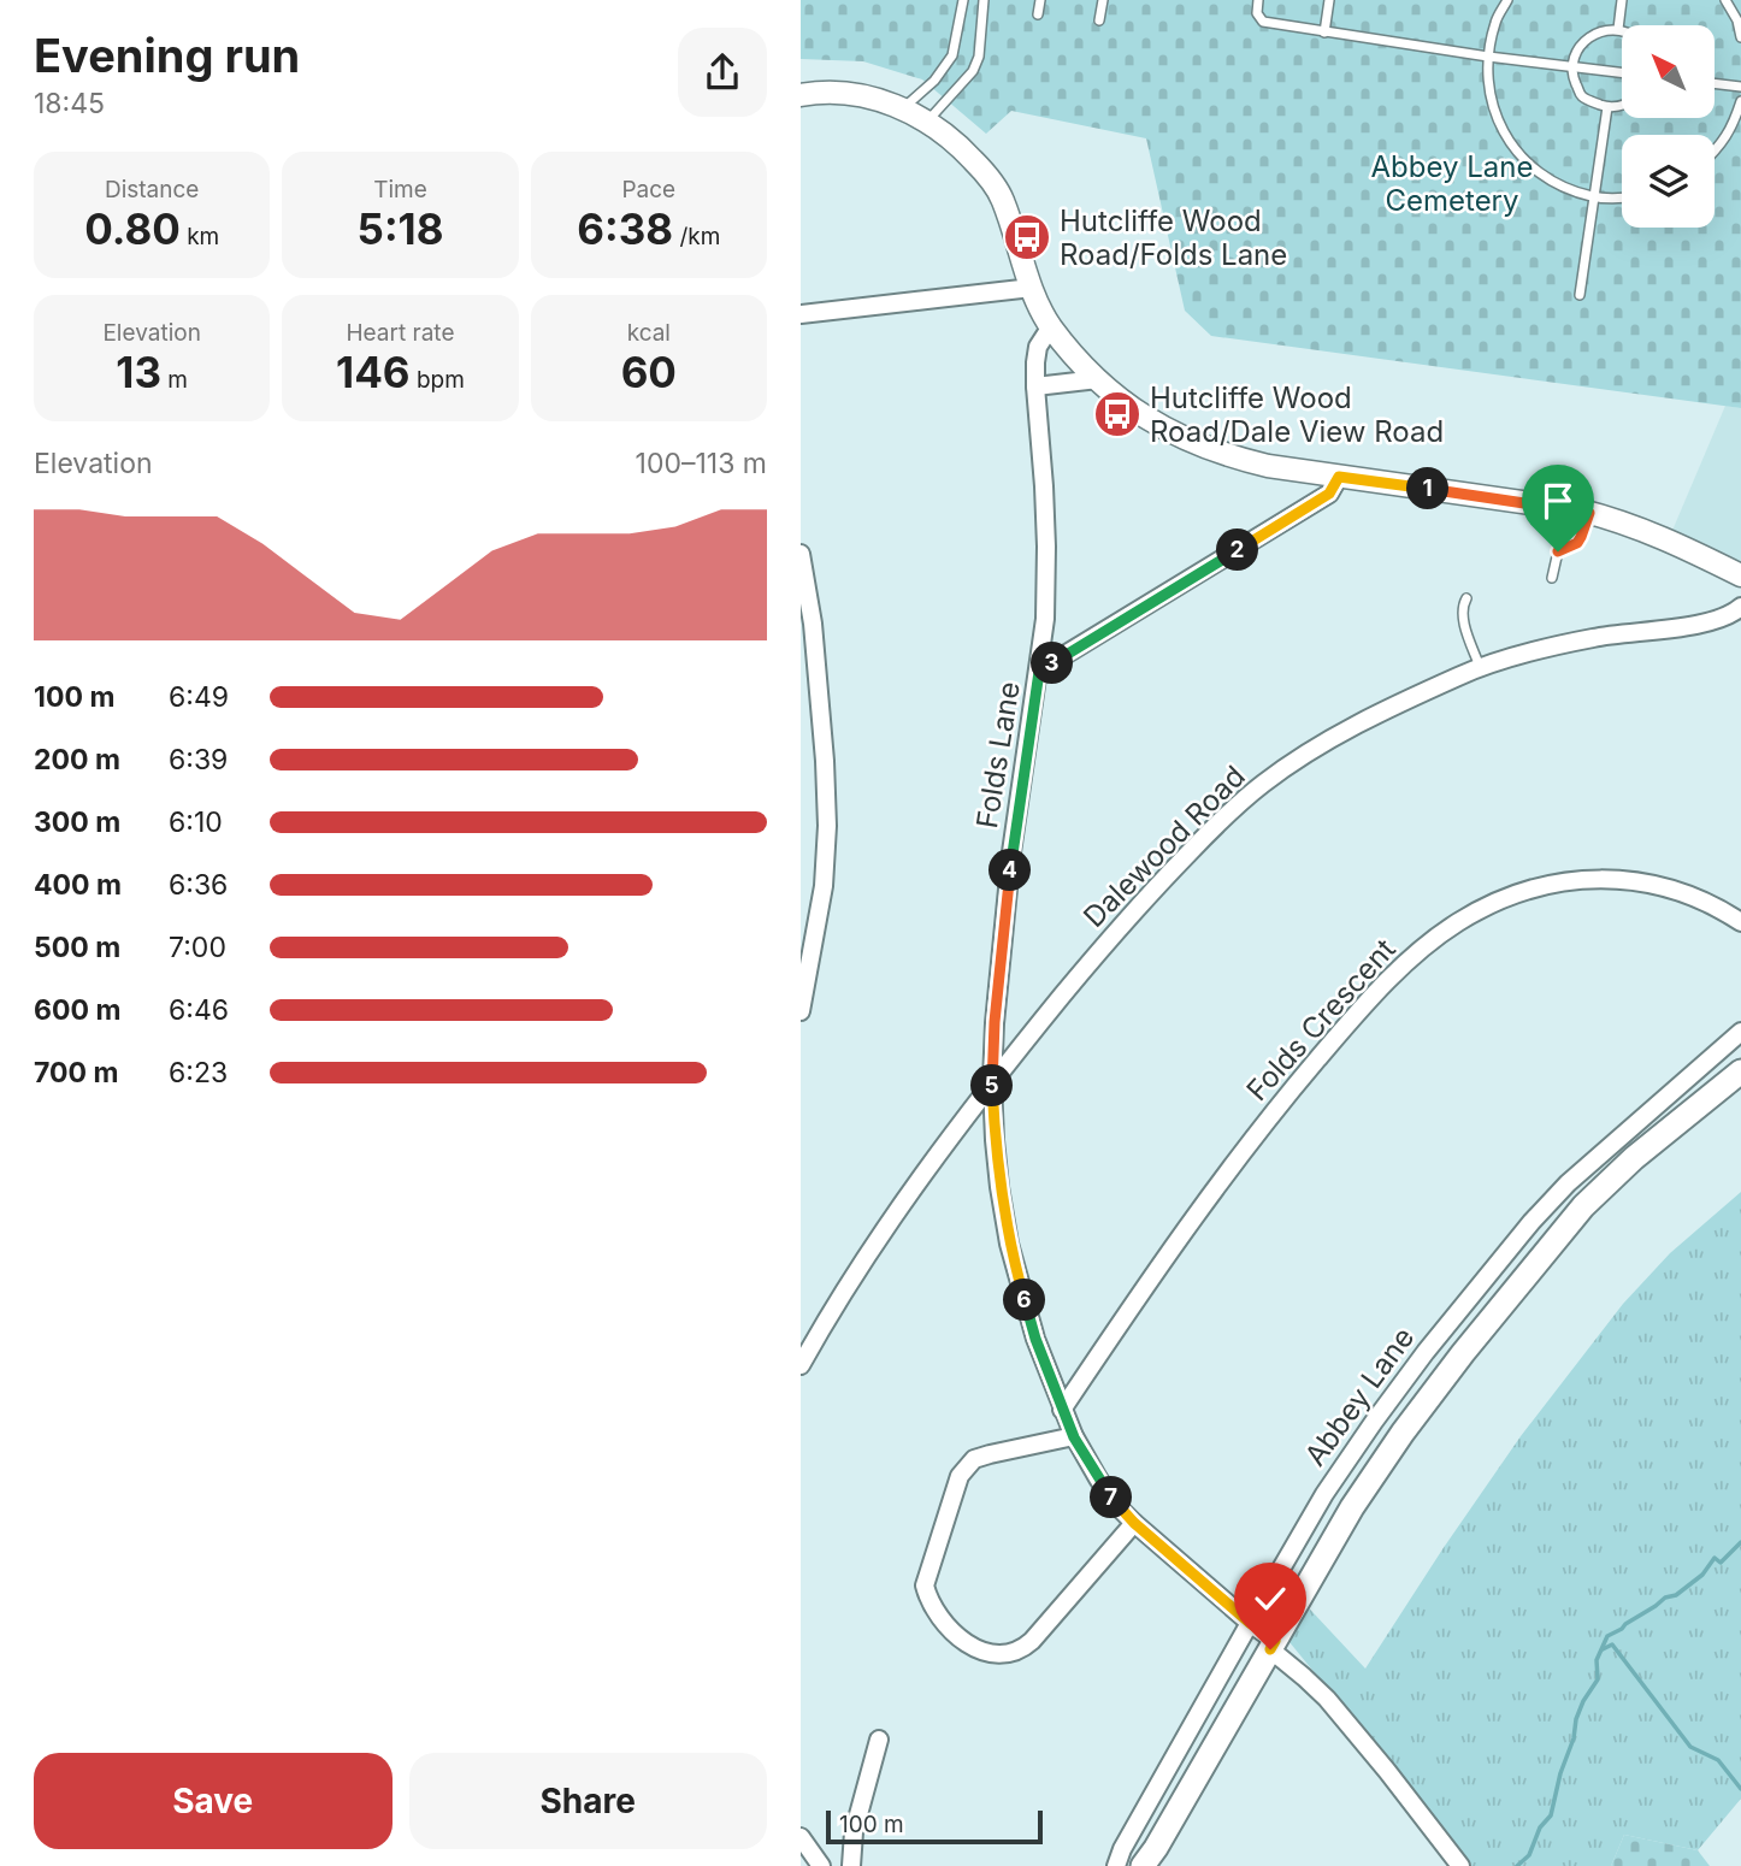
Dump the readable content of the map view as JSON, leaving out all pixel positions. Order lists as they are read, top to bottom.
{
  "streets": {
    "main road": ["Abbey Lane"],
    "street": ["Folds Lane", "Dalewood Road", "Folds Crescent"]
  },
  "crossings": [
    ["Folds Lane", "Dalewood Road"],
    ["Folds Lane", "Folds Crescent"],
    ["Folds Lane", "Abbey Lane"]
  ],
  "parks": ["Abbey Lane Cemetery"],
  "places": {
    "bus stop": ["Hutcliffe Wood Road/Folds Lane", "Hutcliffe Wood Road/Dale View Road"]
  },
  "scale_bar": "100 m",
  "north": "top left",
  "page": {
    "heading": ["Evening run", "18:45"],
    "stats": [
      ["Distance", "0.80 km"],
      ["Time", "5:18"],
      ["Pace", "6:38 /km"],
      ["Elevation", "13 m"],
      ["Heart rate", "146 bpm"],
      ["kcal", "60"]
    ],
    "chart": ["Elevation", "100–113 m"],
    "pins": [
      "1",
      "2",
      "3",
      "4",
      "5",
      "6",
      "7"
    ],
    "list": [
      {
        "name": "100 m",
        "note": "6:49"
      },
      {
        "name": "200 m",
        "note": "6:39"
      },
      {
        "name": "300 m",
        "note": "6:10"
      },
      {
        "name": "400 m",
        "note": "6:36"
      },
      {
        "name": "500 m",
        "note": "7:00"
      },
      {
        "name": "600 m",
        "note": "6:46"
      },
      {
        "name": "700 m",
        "note": "6:23"
      }
    ],
    "buttons": ["Save", "Share"],
    "scale": "100 m"
  }
}
